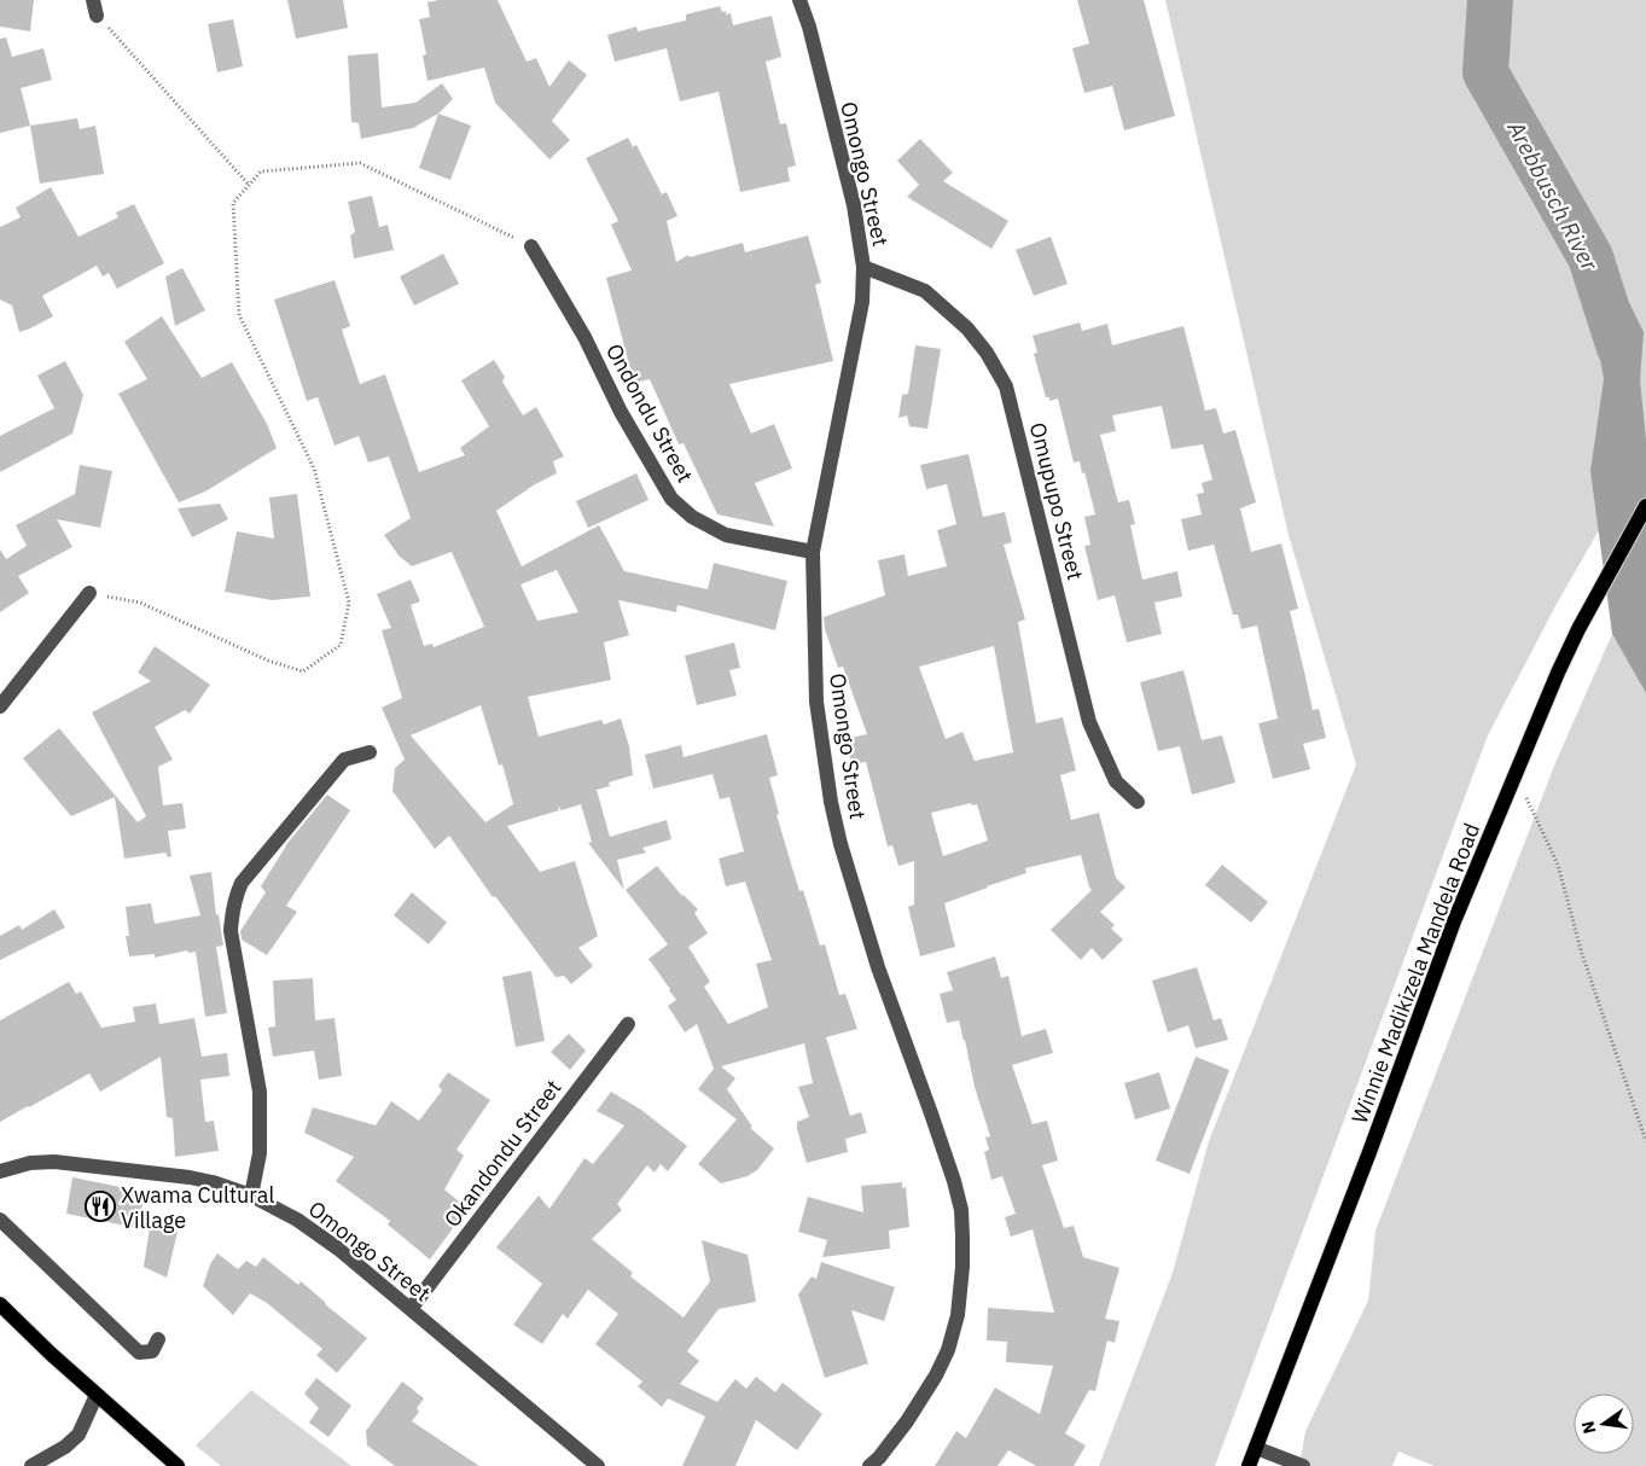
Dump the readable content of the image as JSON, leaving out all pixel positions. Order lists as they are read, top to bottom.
{
  "streets": {
    "main road": ["Winnie Madikizela Mandela Road"],
    "street": [
      "Omongo Street",
      "Ondondu Street",
      "Omupupo Street",
      "Okandondu Street"
    ]
  },
  "crossings": [
    ["Omongo Street", "Ondondu Street"],
    ["Omongo Street", "Omupupo Street"],
    ["Omongo Street", "Okandondu Street"]
  ],
  "water": ["Arebbusch River"],
  "places": {
    "restaurant": ["Xwama Cultural Village"]
  },
  "north": "left"
}
